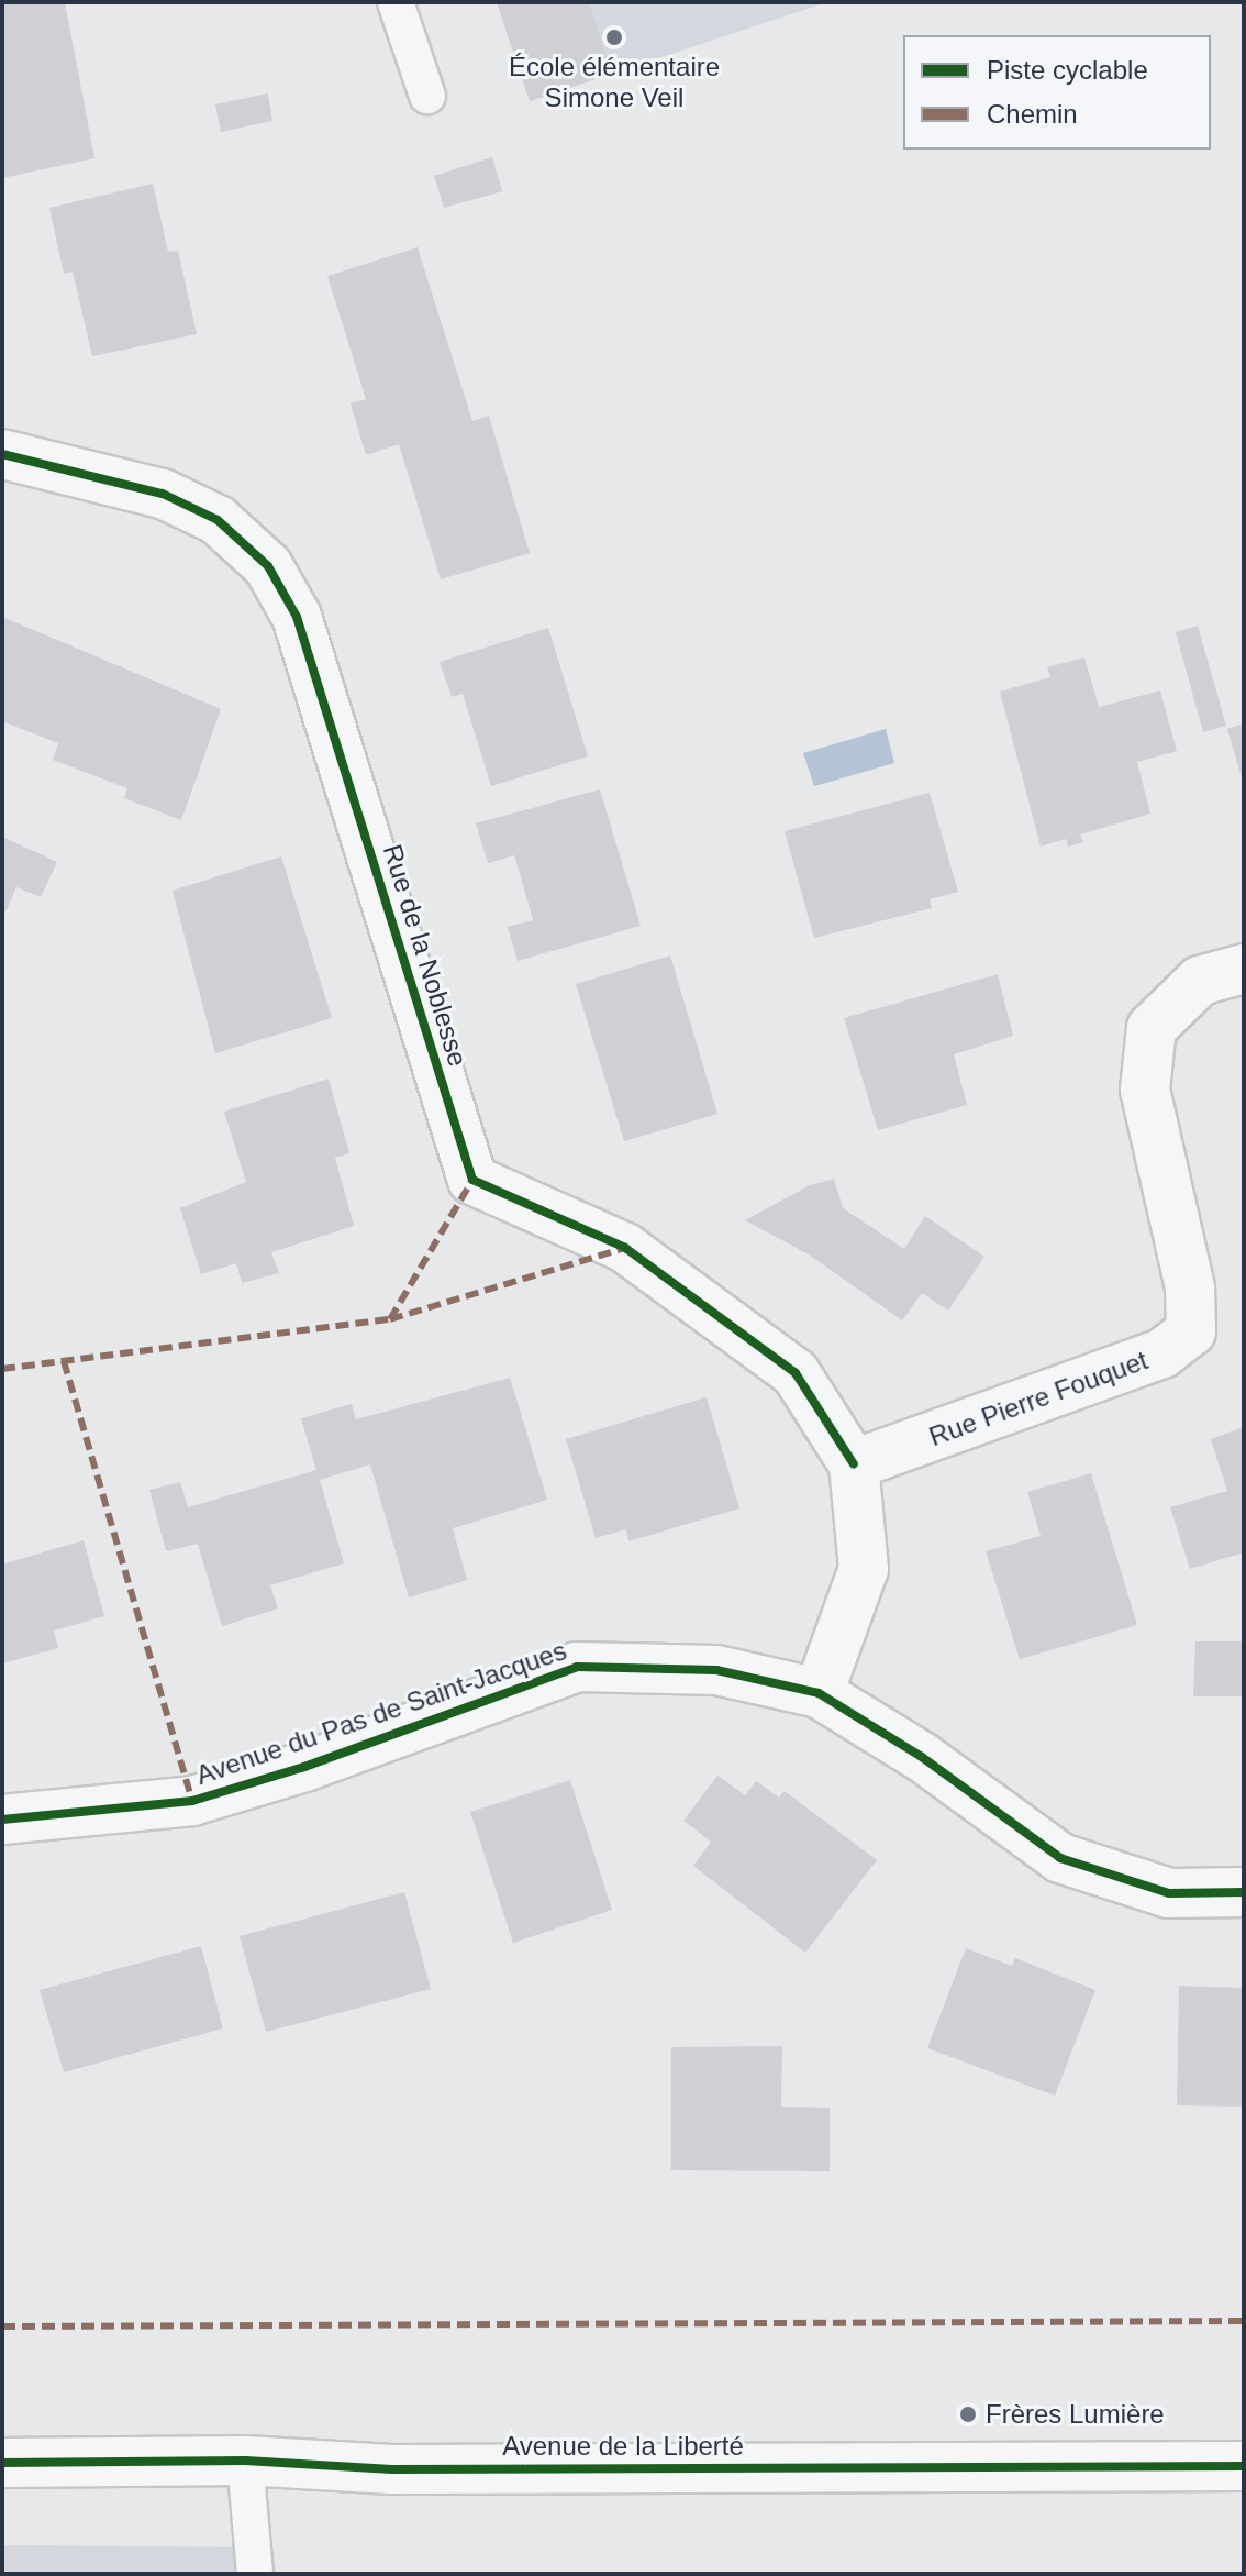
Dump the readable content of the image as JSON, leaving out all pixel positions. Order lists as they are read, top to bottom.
{
  "streets": {
    "street": [
      "Rue de la Noblesse",
      "Rue Pierre Fouquet",
      "Avenue du Pas de Saint-Jacques",
      "Avenue de la Liberté"
    ]
  },
  "crossings": [
    ["Rue de la Noblesse", "Rue Pierre Fouquet"]
  ],
  "places": ["École élémentaire Simone Veil", "Frères Lumière"],
  "legend": ["Piste cyclable", "Chemin"]
}
